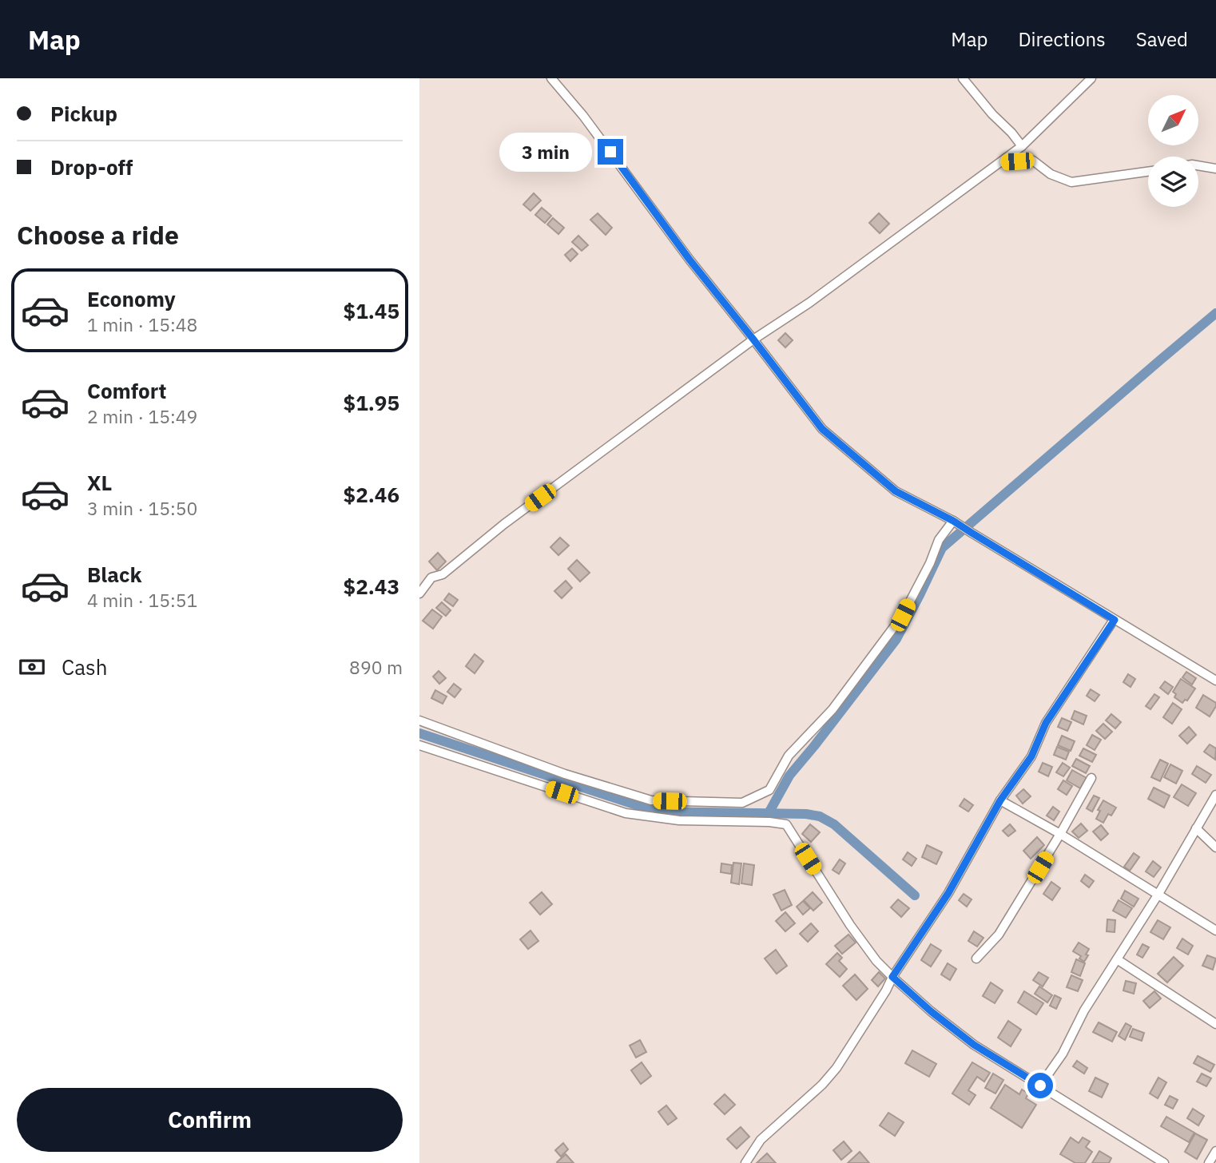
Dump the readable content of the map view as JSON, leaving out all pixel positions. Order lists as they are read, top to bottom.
{
  "north": "top right",
  "page": {
    "header": "Map",
    "nav": ["Map", "Directions", "Saved"],
    "banner": ["Pickup", "Drop-off"],
    "bubble": "3 min",
    "heading": "Choose a ride",
    "list": [
      {
        "name": "Economy",
        "note": "1 min · 15:48",
        "value": "$1.45"
      },
      {
        "name": "Comfort",
        "note": "2 min · 15:49",
        "value": "$1.95"
      },
      {
        "name": "XL",
        "note": "3 min · 15:50",
        "value": "$2.46"
      },
      {
        "name": "Black",
        "note": "4 min · 15:51",
        "value": "$2.43"
      }
    ],
    "pay": ["Cash", "890 m"],
    "buttons": "Confirm"
  }
}
